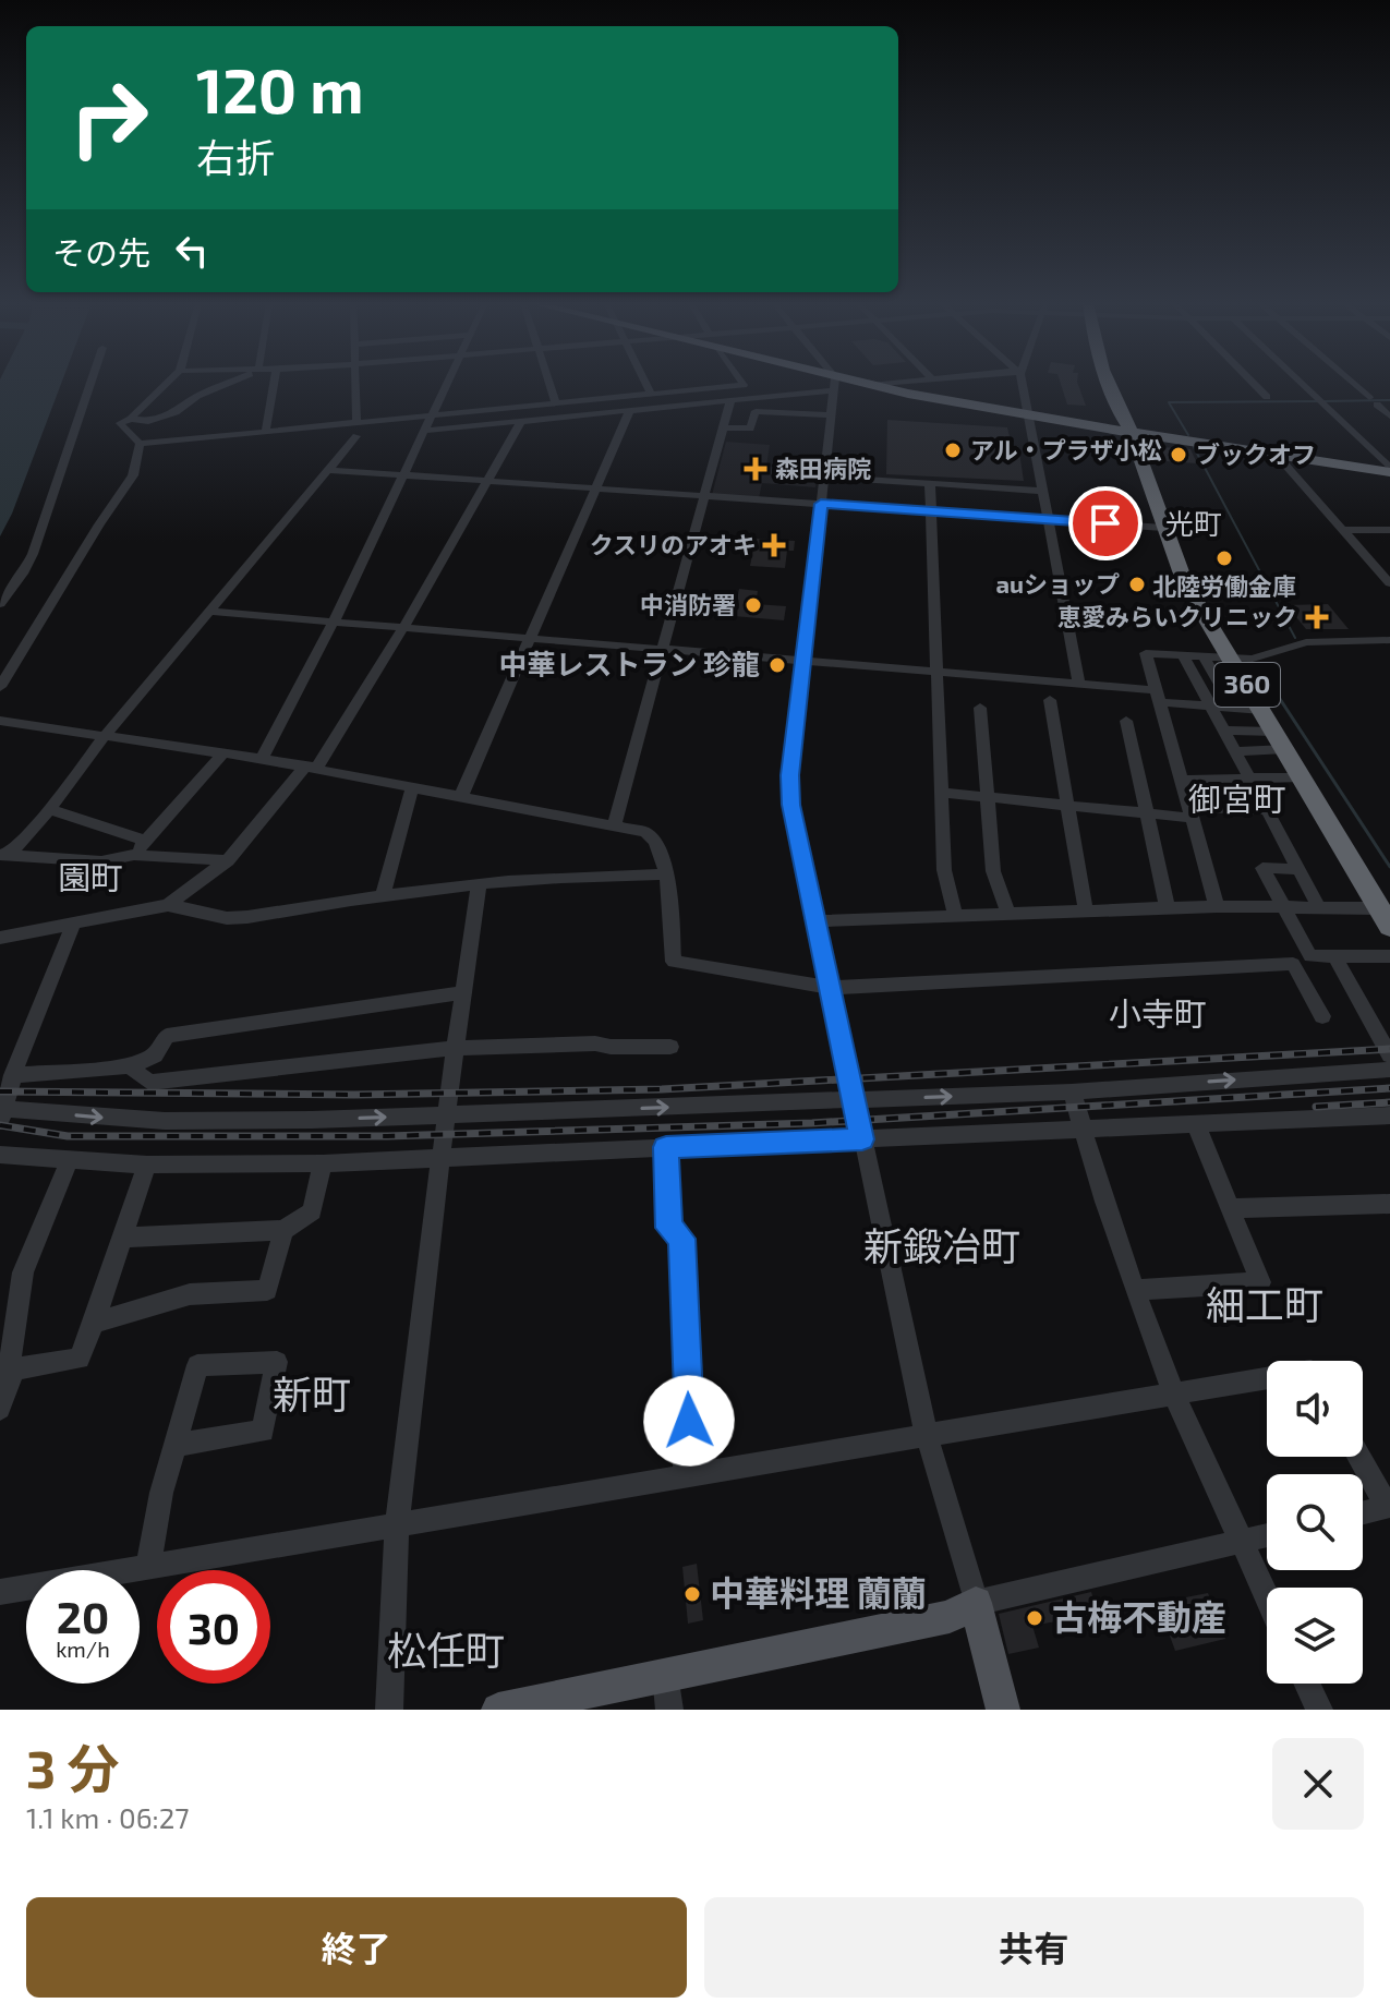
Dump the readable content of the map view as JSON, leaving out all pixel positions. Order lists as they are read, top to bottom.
{
  "streets": {
    "highway": ["360"]
  },
  "districts": [
    "光町",
    "御宮町",
    "園町",
    "小寺町",
    "新鍛冶町",
    "細工町",
    "新町",
    "松任町"
  ],
  "places": {
    "other": [
      "アル・プラザ小松",
      "ブックオフ",
      "北陸労働金庫",
      "auショップ",
      "中消防署",
      "中華レストラン 珍龍",
      "中華料理 蘭蘭",
      "古梅不動産"
    ],
    "health": ["森田病院", "クスリのアオキ", "恵愛みらいクリニック"]
  },
  "page": {
    "turn": ["120 m", "右折"],
    "then": "その先",
    "speed": "20 km/h",
    "limit": "30",
    "heading": ["3 分", "1.1 km · 06:27"],
    "buttons": ["終了", "共有"]
  }
}
